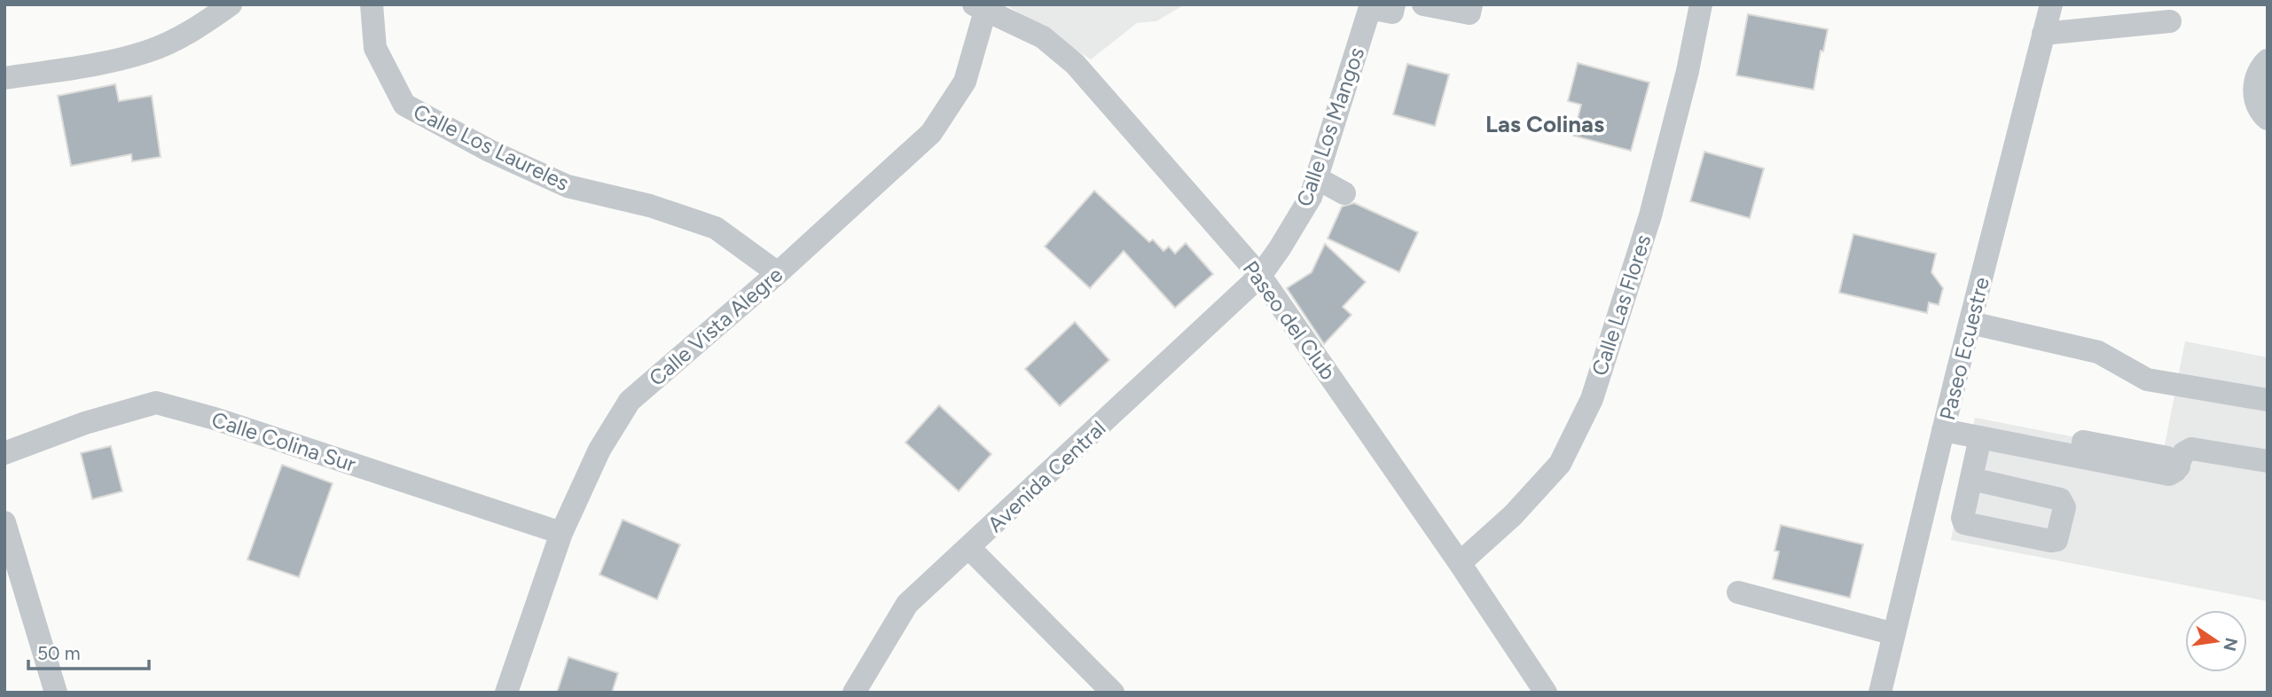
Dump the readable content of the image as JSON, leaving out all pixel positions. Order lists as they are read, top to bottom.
{
  "streets": {
    "street": [
      "Calle Los Mangos",
      "Calle Los Laureles",
      "Calle Las Flores",
      "Paseo del Club",
      "Calle Vista Alegre",
      "Paseo Ecuestre",
      "Calle Colina Sur",
      "Avenida Central"
    ]
  },
  "crossings": [
    ["Calle Los Mangos", "Paseo del Club"],
    ["Calle Los Mangos", "Avenida Central"],
    ["Calle Los Laureles", "Calle Vista Alegre"],
    ["Calle Las Flores", "Paseo del Club"],
    ["Paseo del Club", "Calle Vista Alegre"],
    ["Paseo del Club", "Avenida Central"],
    ["Calle Vista Alegre", "Calle Colina Sur"]
  ],
  "districts": ["Las Colinas"],
  "scale_bar": "50 m",
  "north": "right"
}
